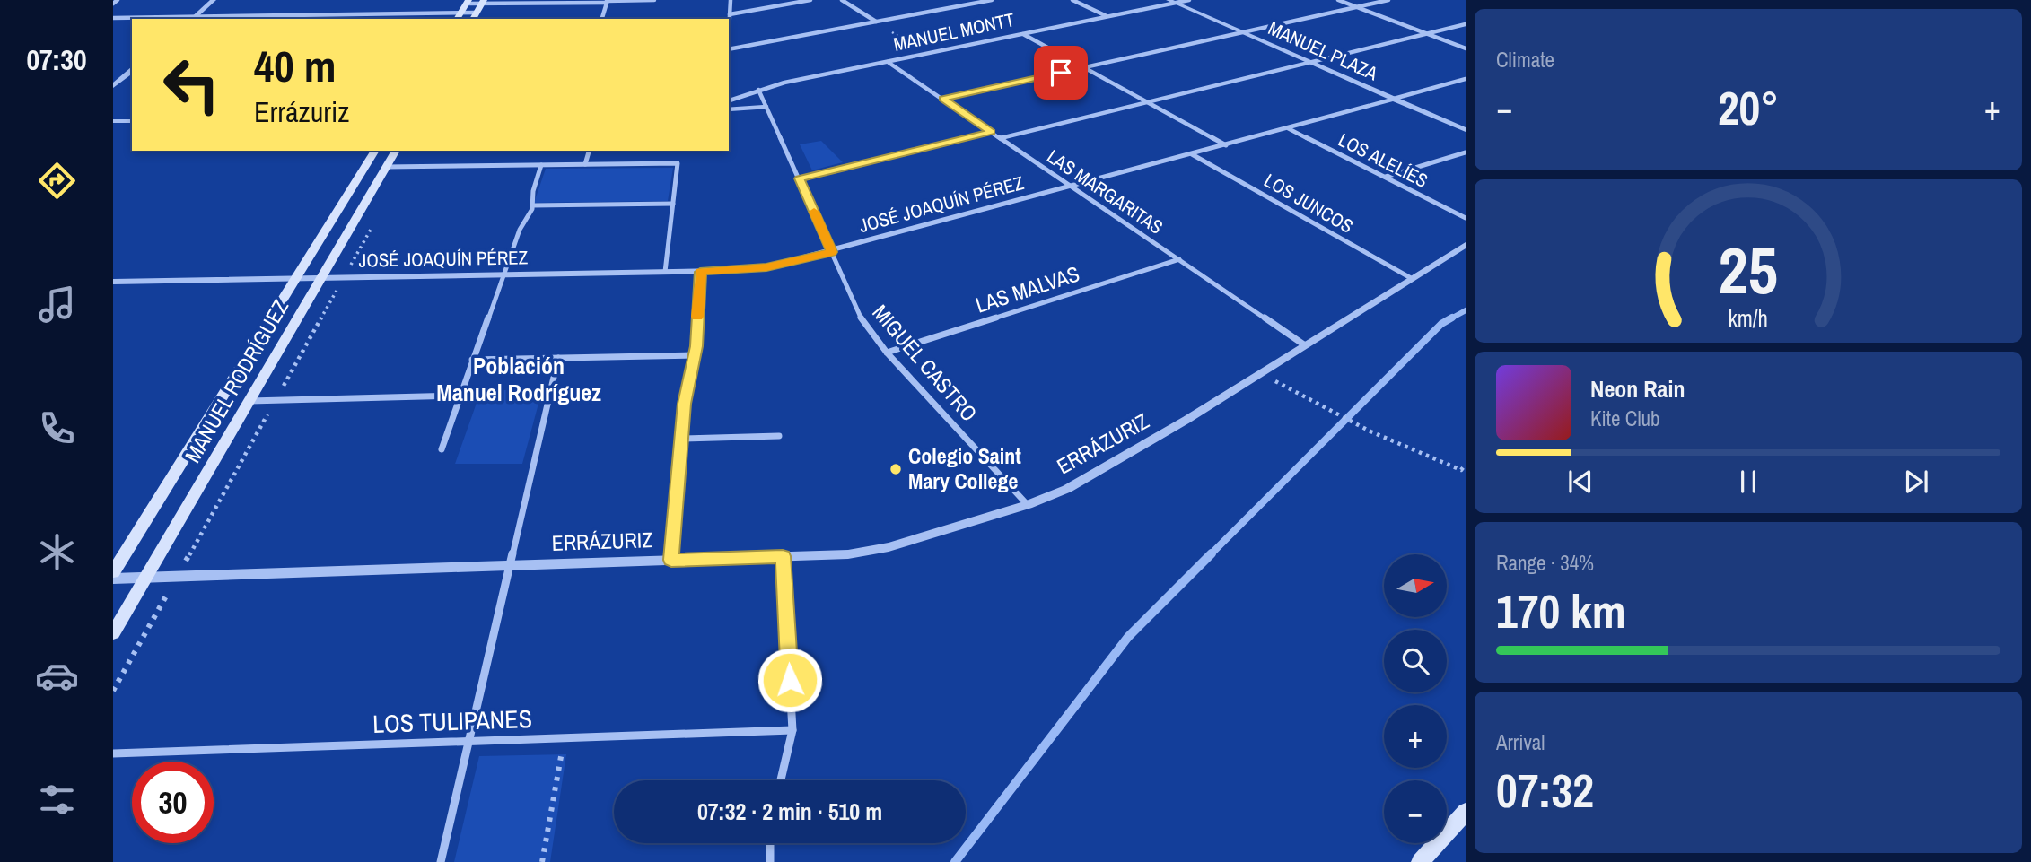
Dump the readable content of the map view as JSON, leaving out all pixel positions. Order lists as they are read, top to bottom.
{
  "streets": {
    "main road": ["MANUEL RODRÍGUEZ"],
    "street": [
      "MANUEL MONTT",
      "MANUEL PLAZA",
      "LOS ALELÍES",
      "LAS MARGARITAS",
      "LOS JUNCOS",
      "JOSÉ JOAQUÍN PÉREZ",
      "LAS MALVAS",
      "MIGUEL CASTRO",
      "ERRÁZURIZ",
      "LOS TULIPANES"
    ]
  },
  "crossings": [
    ["MANUEL MONTT", "MANUEL PLAZA"],
    ["MANUEL MONTT", "LAS MARGARITAS"],
    ["MANUEL MONTT", "MIGUEL CASTRO"],
    ["MANUEL PLAZA", "JOSÉ JOAQUÍN PÉREZ"],
    ["LOS ALELÍES", "JOSÉ JOAQUÍN PÉREZ"],
    ["LAS MARGARITAS", "JOSÉ JOAQUÍN PÉREZ"],
    ["LAS MARGARITAS", "LAS MALVAS"],
    ["LAS MARGARITAS", "ERRÁZURIZ"],
    ["LOS JUNCOS", "JOSÉ JOAQUÍN PÉREZ"],
    ["LOS JUNCOS", "ERRÁZURIZ"],
    ["JOSÉ JOAQUÍN PÉREZ", "MIGUEL CASTRO"],
    ["JOSÉ JOAQUÍN PÉREZ", "MANUEL RODRÍGUEZ"],
    ["LAS MALVAS", "MIGUEL CASTRO"],
    ["MIGUEL CASTRO", "ERRÁZURIZ"],
    ["MANUEL RODRÍGUEZ", "ERRÁZURIZ"]
  ],
  "districts": ["Población Manuel Rodríguez"],
  "places": ["Colegio Saint Mary College"],
  "north": "right",
  "page": {
    "tabs": "07:30",
    "tile": [
      "Climate",
      ["Range · 34%", "170 km"],
      ["Arrival", "07:32"]
    ],
    "turn": ["40 m", "Errázuriz"],
    "heat": ["−", "20°", "+"],
    "song": ["Neon Rain", "Kite Club"],
    "map_buttons": ["+", "−"],
    "limit": "30",
    "trip": "07:32 · 2 min · 510 m",
    "gauge": ["25", "km/h"]
  }
}
